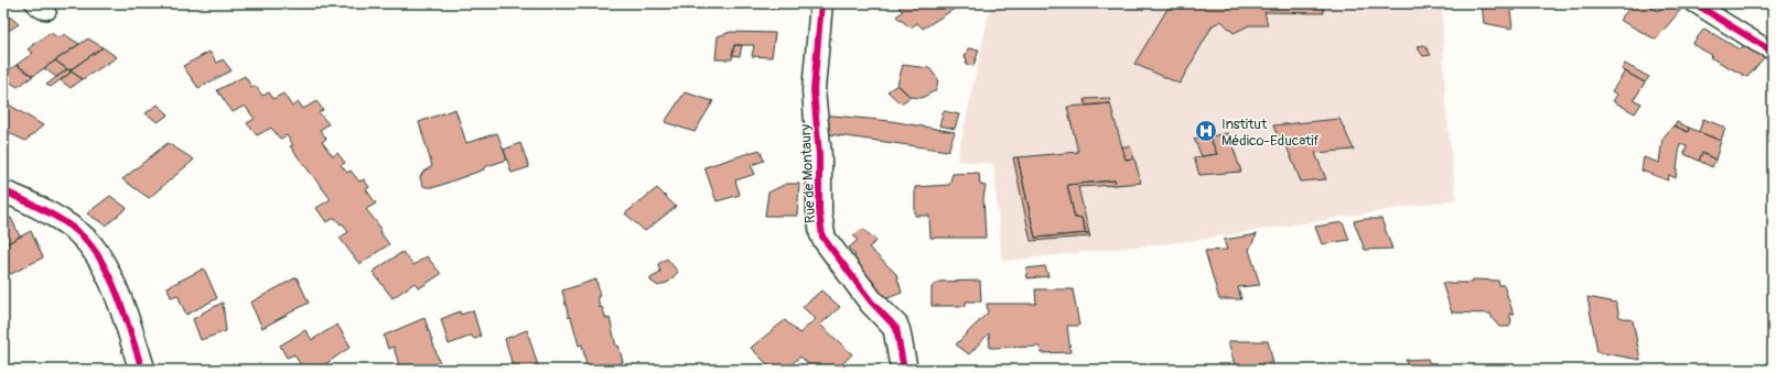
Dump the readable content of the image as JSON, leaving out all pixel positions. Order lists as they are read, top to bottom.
{
  "streets": {
    "street": ["Rue de Montaury"]
  },
  "places": {
    "hospital": ["Institut Médico-Educatif"]
  }
}
